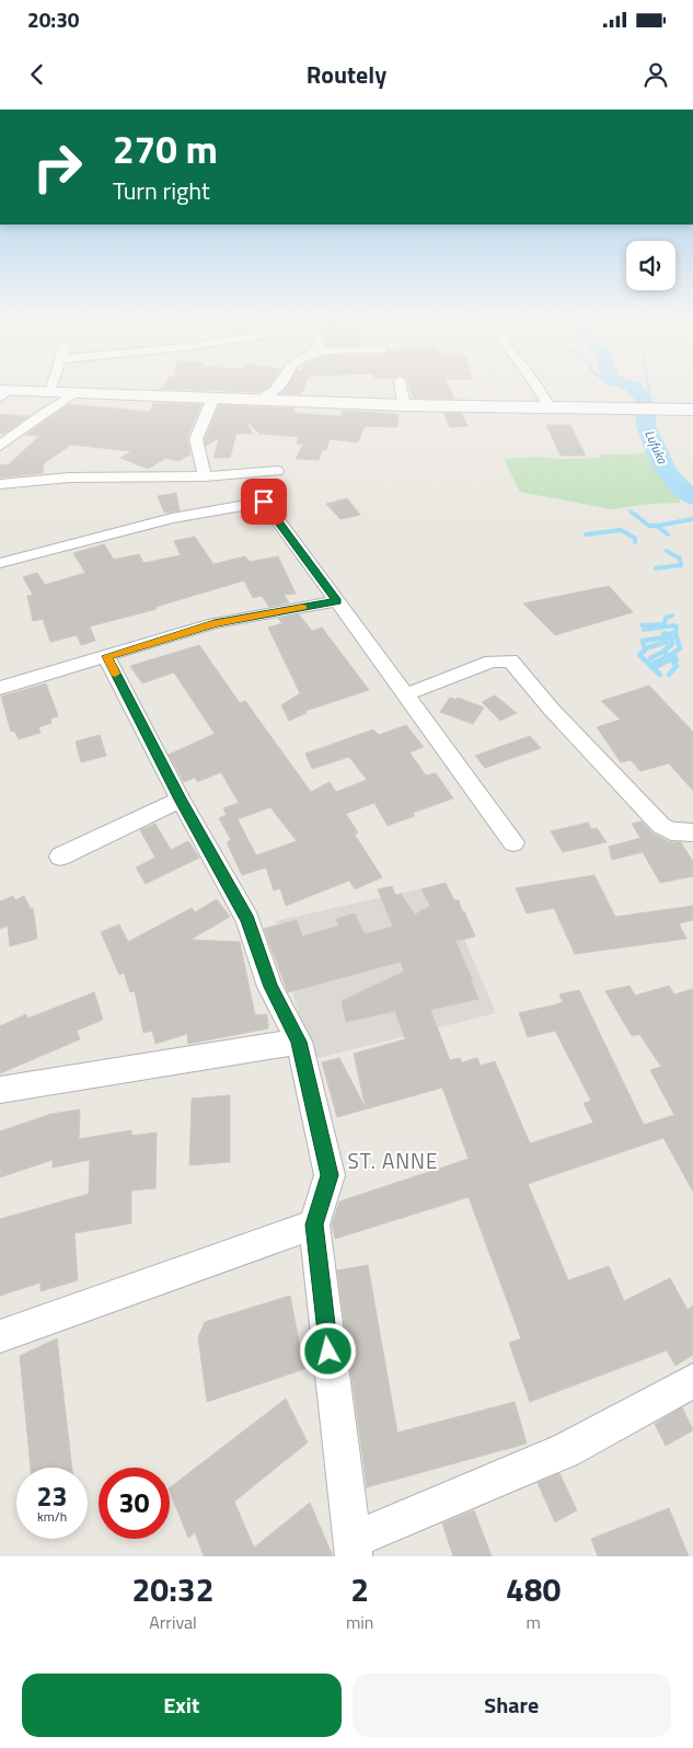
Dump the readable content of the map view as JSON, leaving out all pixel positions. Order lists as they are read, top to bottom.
{
  "districts": ["ST. ANNE"],
  "water": ["Lufuka"],
  "page": {
    "status": "20:30",
    "header": "Routely",
    "turn": ["270 m", "Turn right"],
    "speed": "23 km/h",
    "limit": "30",
    "eta": [
      "20:32",
      "Arrival",
      "2",
      "min",
      "480",
      "m"
    ],
    "buttons": ["Exit", "Share"]
  }
}
